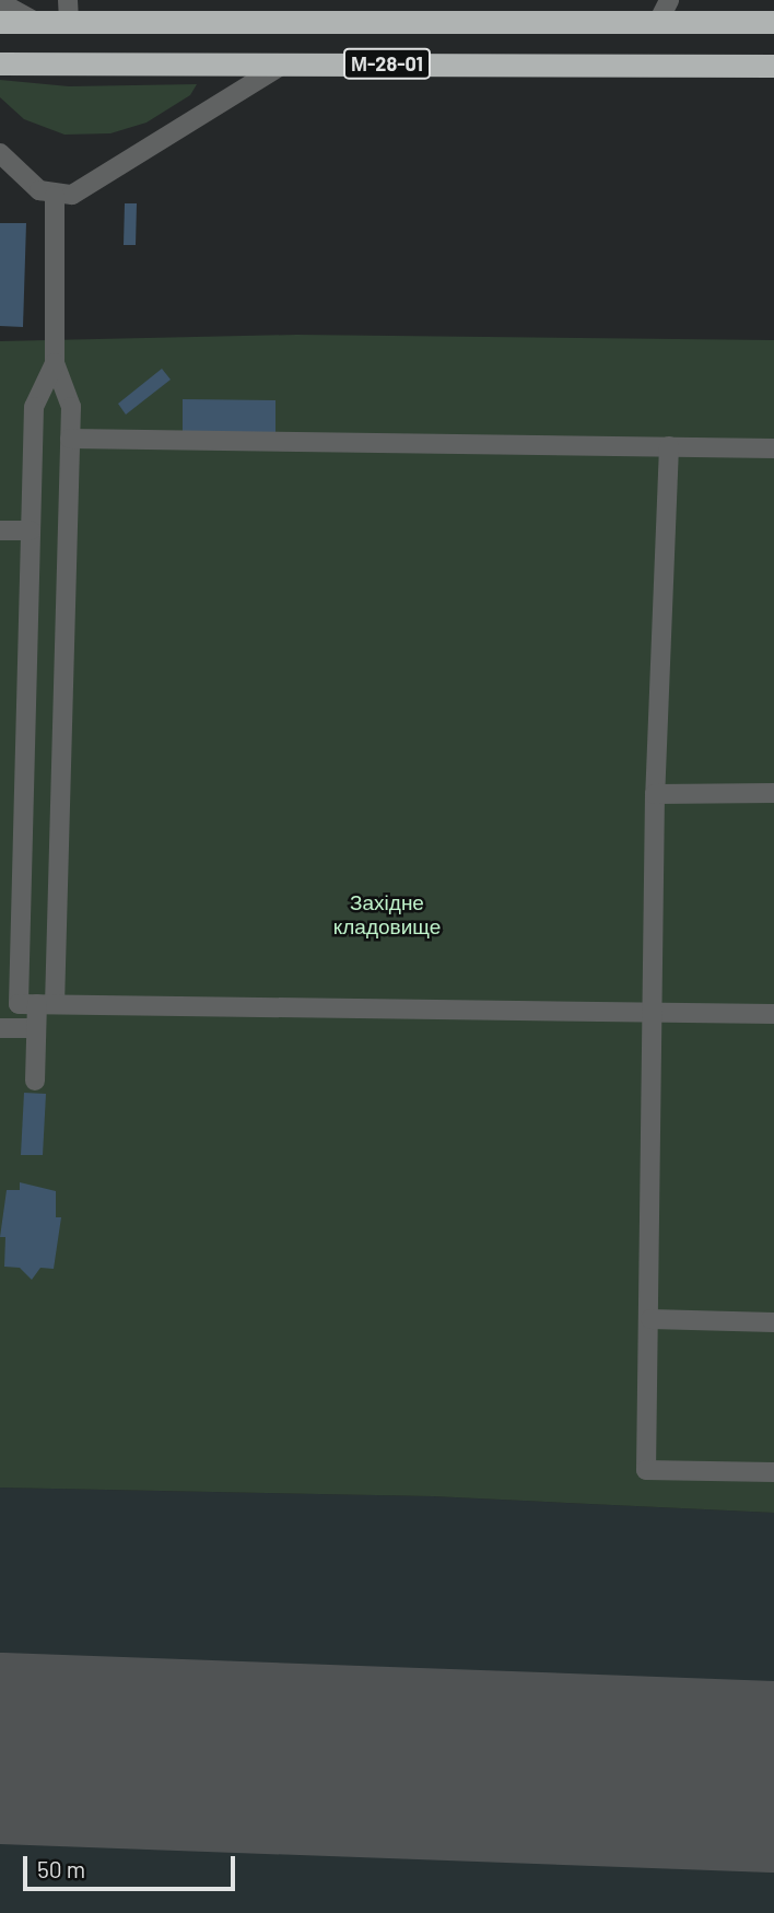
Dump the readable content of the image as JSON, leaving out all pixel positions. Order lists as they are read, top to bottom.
{
  "streets": {
    "highway": ["М-28-01"]
  },
  "parks": ["Західне кладовище"],
  "scale_bar": "50 m"
}
